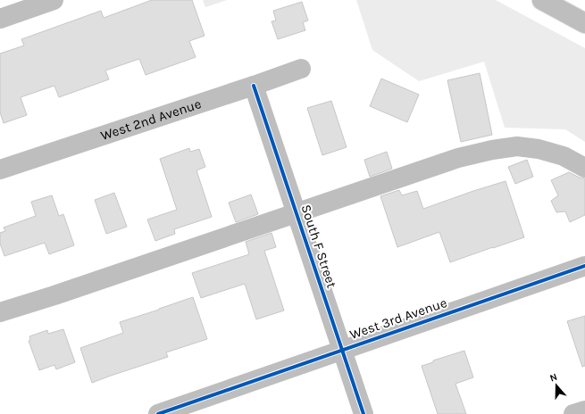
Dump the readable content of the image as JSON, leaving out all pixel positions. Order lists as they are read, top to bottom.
{
  "streets": {
    "street": ["West 2nd Avenue", "South F Street", "West 3rd Avenue"]
  },
  "crossings": [
    ["West 2nd Avenue", "South F Street"],
    ["South F Street", "West 3rd Avenue"]
  ],
  "north": "top"
}
